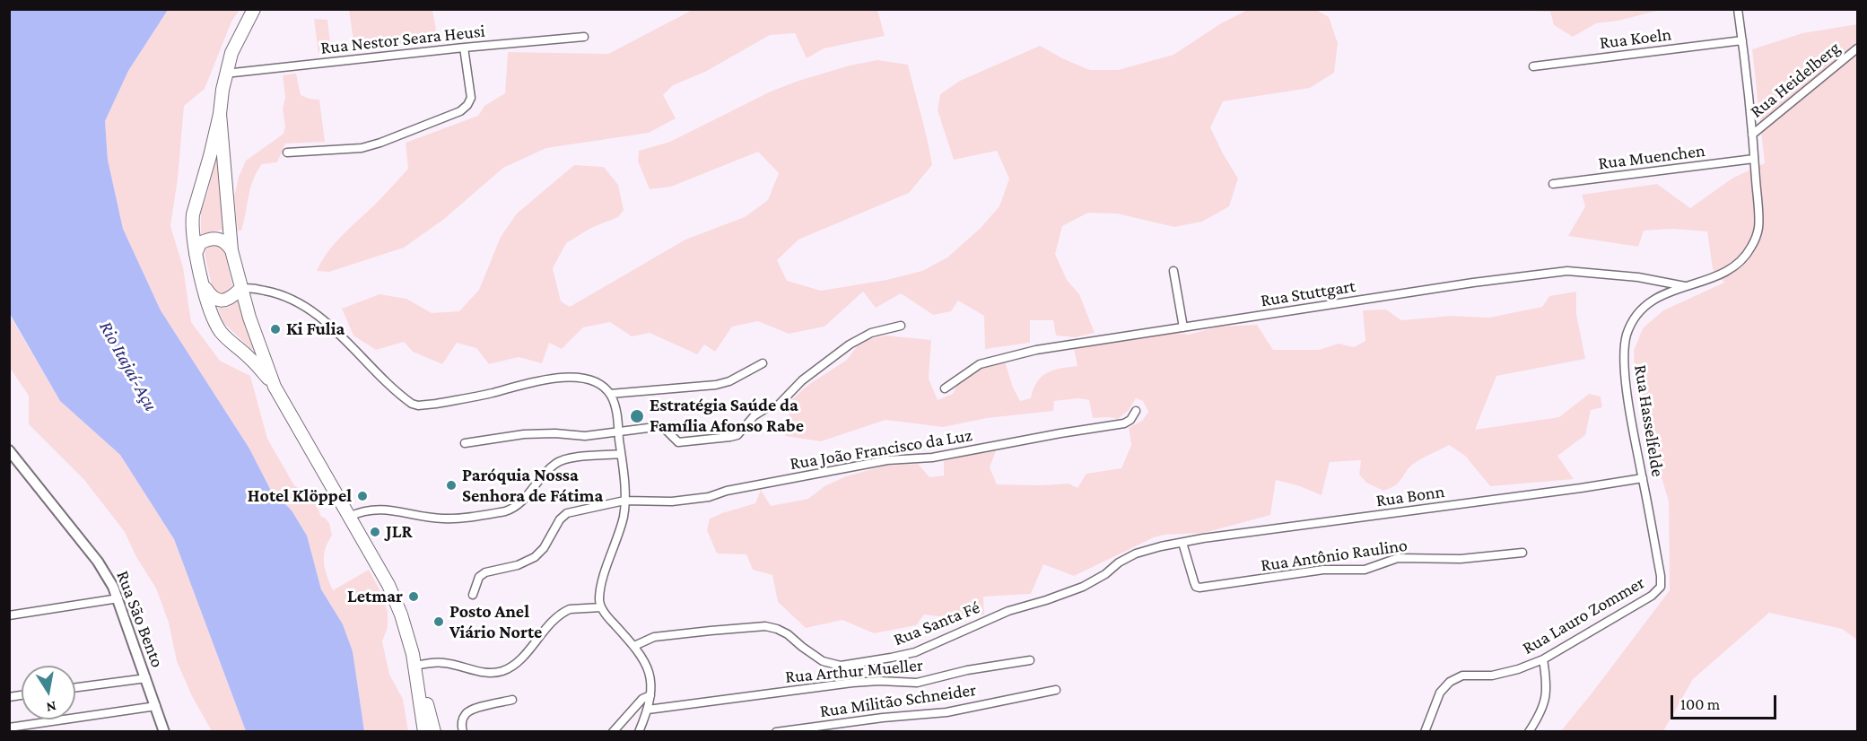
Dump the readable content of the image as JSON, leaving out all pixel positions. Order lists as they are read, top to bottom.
{
  "streets": {
    "street": [
      "Rua Koeln",
      "Rua Nestor Seara Heusi",
      "Rua Heidelberg",
      "Rua Muenchen",
      "Rua Stuttgart",
      "Rua Hasselfelde",
      "Rua João Francisco da Luz",
      "Rua Bonn",
      "Rua Antônio Raulino",
      "Rua Lauro Zommer",
      "Rua São Bento",
      "Rua Santa Fé",
      "Rua Arthur Mueller",
      "Rua Militão Schneider"
    ]
  },
  "crossings": [
    ["Rua Koeln", "Rua Hasselfelde"],
    ["Rua Heidelberg", "Rua Hasselfelde"],
    ["Rua Muenchen", "Rua Hasselfelde"],
    ["Rua Stuttgart", "Rua Hasselfelde"],
    ["Rua Hasselfelde", "Rua Bonn"],
    ["Rua Hasselfelde", "Rua Lauro Zommer"],
    ["Rua Bonn", "Rua Antônio Raulino"],
    ["Rua Bonn", "Rua Santa Fé"],
    ["Rua Antônio Raulino", "Rua Santa Fé"]
  ],
  "water": ["Rio Itajaí-Açu"],
  "places": [
    "Ki Fulia",
    "Estratégia Saúde da Família Afonso Rabe",
    "Paróquia Nossa Senhora de Fátima",
    "Hotel Klöppel",
    "JLR",
    "Letmar",
    "Posto Anel Viário Norte"
  ],
  "scale_bar": "100 m",
  "north": "bottom"
}
